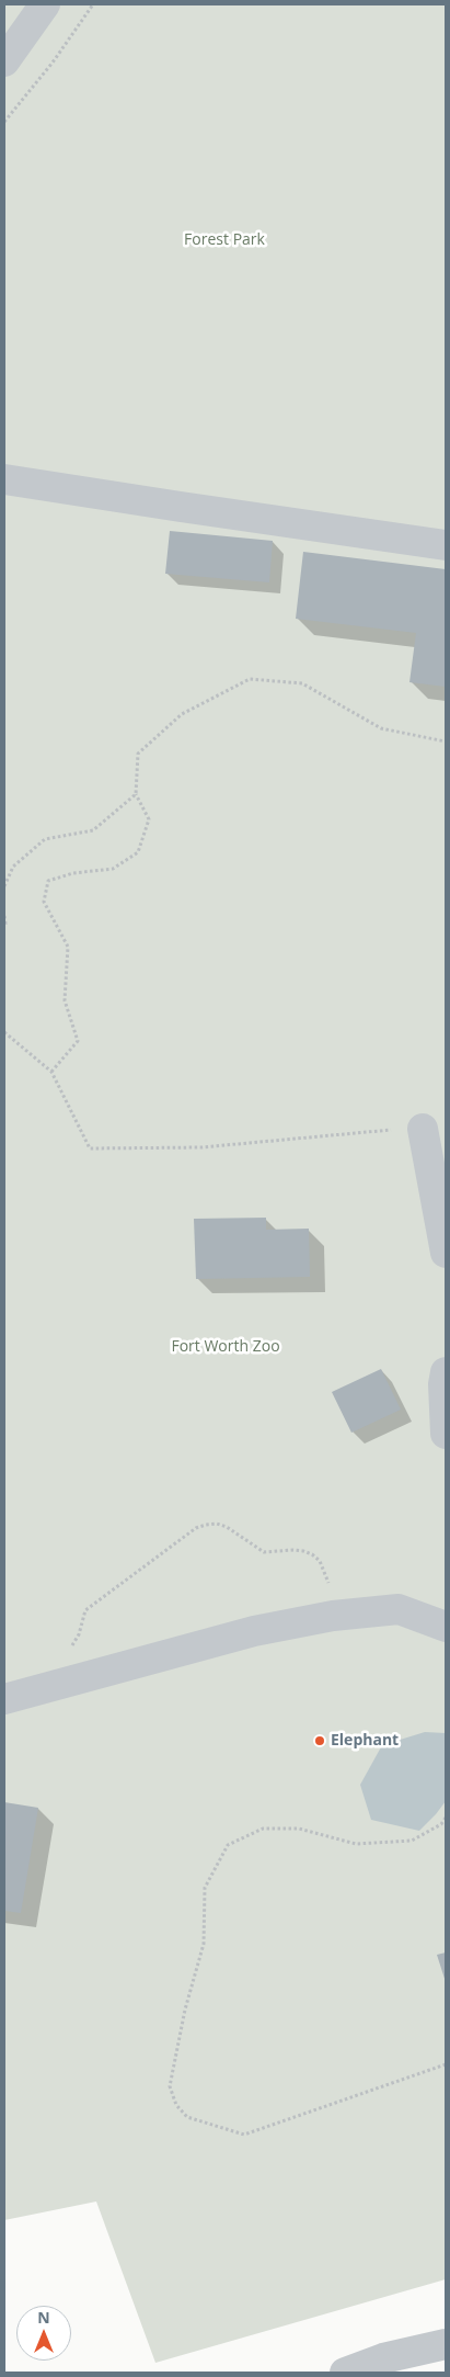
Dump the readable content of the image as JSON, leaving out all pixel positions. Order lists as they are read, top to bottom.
{
  "parks": ["Forest Park", "Fort Worth Zoo"],
  "places": ["Elephant"],
  "north": "top"
}
